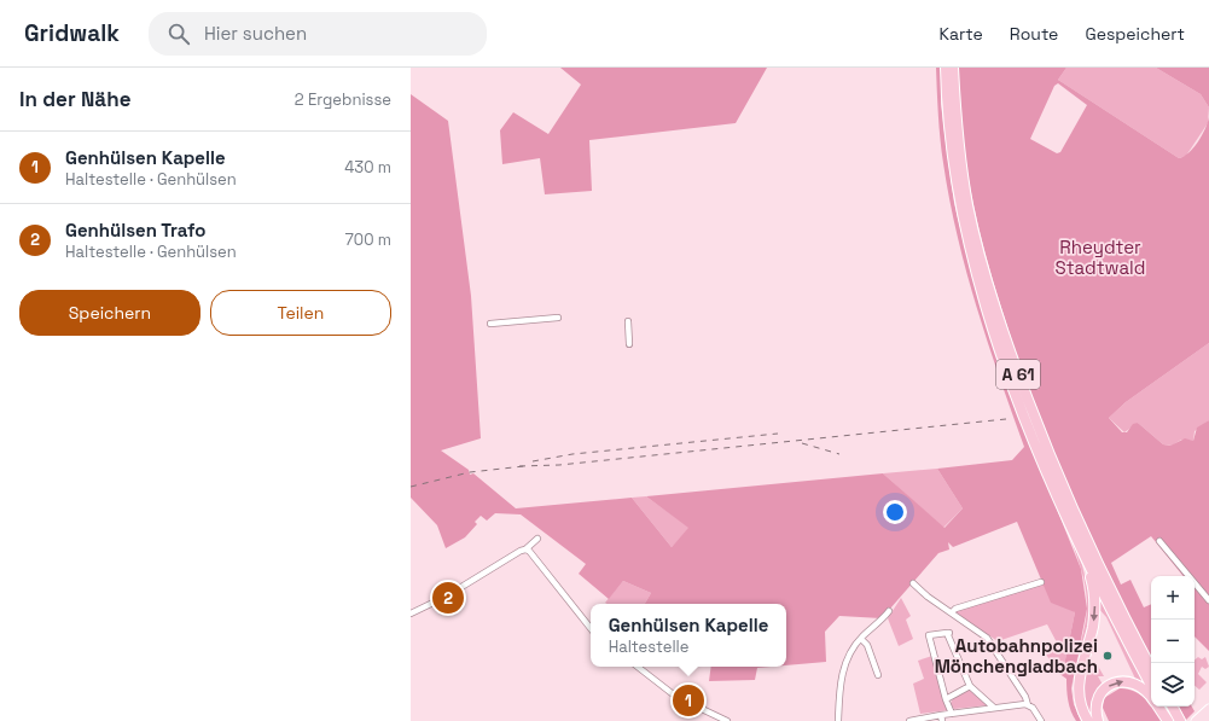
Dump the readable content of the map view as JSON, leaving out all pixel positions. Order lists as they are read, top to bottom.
{
  "streets": {
    "highway": ["A 61"]
  },
  "parks": ["Rheydter Stadtwald"],
  "places": ["Autobahnpolizei Mönchengladbach"],
  "page": {
    "header": "Gridwalk",
    "search": "Hier suchen",
    "nav": ["Karte", "Route", "Gespeichert"],
    "heading": ["In der Nähe", "2 Ergebnisse"],
    "list": [
      {
        "mark": "1",
        "name": "Genhülsen Kapelle",
        "note": "Haltestelle · Genhülsen",
        "value": "430 m"
      },
      {
        "mark": "2",
        "name": "Genhülsen Trafo",
        "note": "Haltestelle · Genhülsen",
        "value": "700 m"
      }
    ],
    "buttons": ["Speichern", "Teilen"],
    "map_buttons": ["+", "−"],
    "pins": ["2", "1"],
    "popup": ["Genhülsen Kapelle", "Haltestelle"]
  }
}
